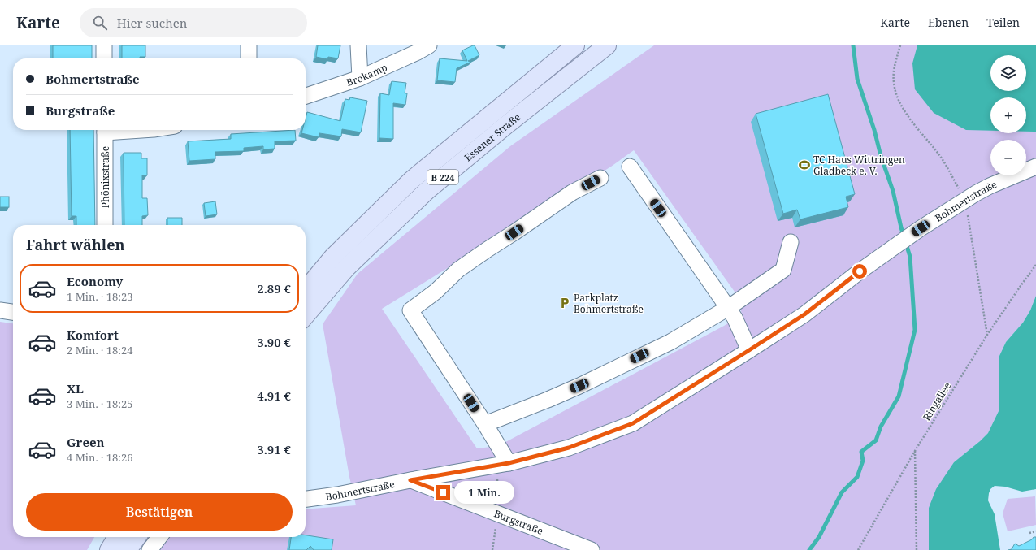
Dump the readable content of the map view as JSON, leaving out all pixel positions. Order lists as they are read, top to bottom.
{
  "streets": {
    "main road": ["Essener Straße", "B 224"],
    "street": [
      "Brokamp",
      "Phönixstraße",
      "Bohmertstraße",
      "Burgstraße"
    ],
    "path": ["Ringallee"]
  },
  "crossings": [
    ["Bohmertstraße", "Burgstraße"]
  ],
  "places": {
    "sports": ["TC Haus Wittringen Gladbeck e. V."],
    "parking": ["Parkplatz Bohmertstraße"]
  },
  "page": {
    "header": "Karte",
    "search": "Hier suchen",
    "nav": ["Karte", "Ebenen", "Teilen"],
    "map_buttons": ["+", "−"],
    "banner": ["Bohmertstraße", "Burgstraße"],
    "heading": "Fahrt wählen",
    "list": [
      {
        "name": "Economy",
        "note": "1 Min. · 18:23",
        "value": "2.89 €"
      },
      {
        "name": "Komfort",
        "note": "2 Min. · 18:24",
        "value": "3.90 €"
      },
      {
        "name": "XL",
        "note": "3 Min. · 18:25",
        "value": "4.91 €"
      },
      {
        "name": "Green",
        "note": "4 Min. · 18:26",
        "value": "3.91 €"
      }
    ],
    "bubble": "1 Min.",
    "buttons": "Bestätigen"
  }
}
